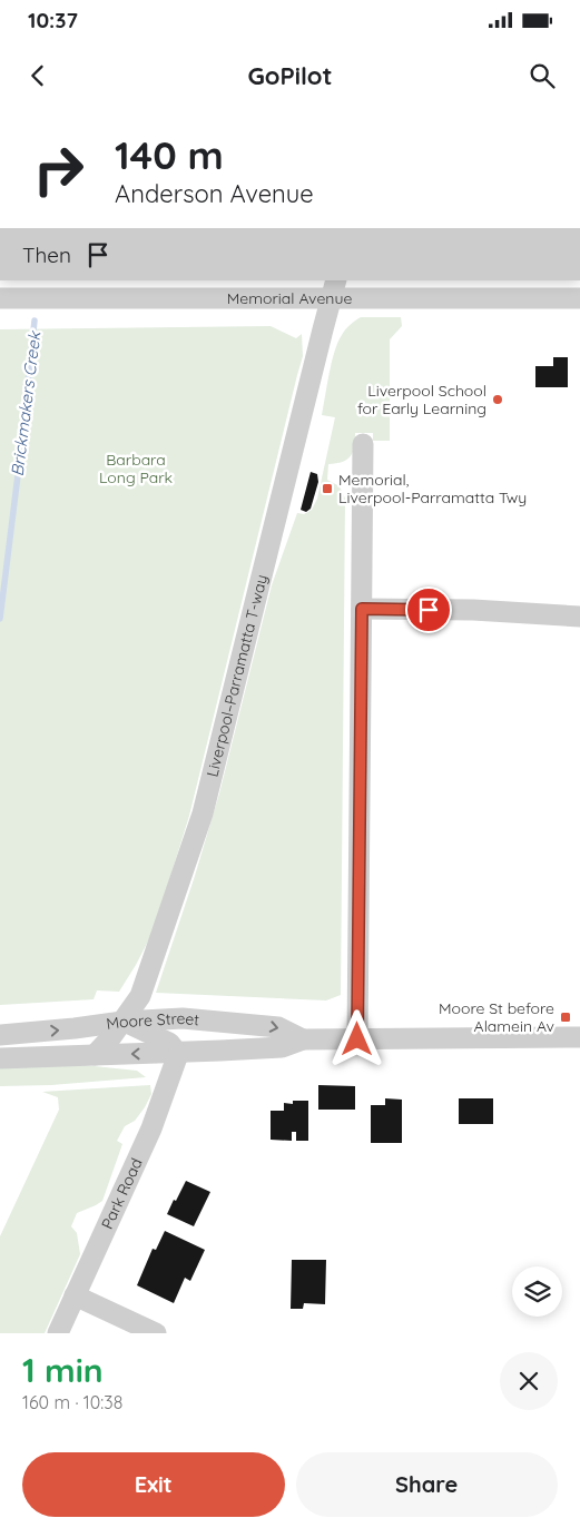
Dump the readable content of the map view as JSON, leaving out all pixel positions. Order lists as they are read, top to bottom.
{
  "streets": {
    "street": [
      "Memorial Avenue",
      "Liverpool–Parramatta T-way",
      "Moore Street",
      "Park Road"
    ]
  },
  "crossings": [
    ["Memorial Avenue", "Liverpool–Parramatta T-way"],
    ["Liverpool–Parramatta T-way", "Moore Street"],
    ["Moore Street", "Park Road"]
  ],
  "water": ["Brickmakers Creek"],
  "parks": ["Barbara Long Park"],
  "places": {
    "other": ["Liverpool School for Early Learning"],
    "transit": ["Memorial, Liverpool-Parramatta Twy", "Moore St before Alamein Av"]
  },
  "page": {
    "status": "10:37",
    "header": "GoPilot",
    "turn": ["140 m", "Anderson Avenue"],
    "then": "Then",
    "heading": ["1 min", "160 m · 10:38"],
    "buttons": ["Exit", "Share"]
  }
}
